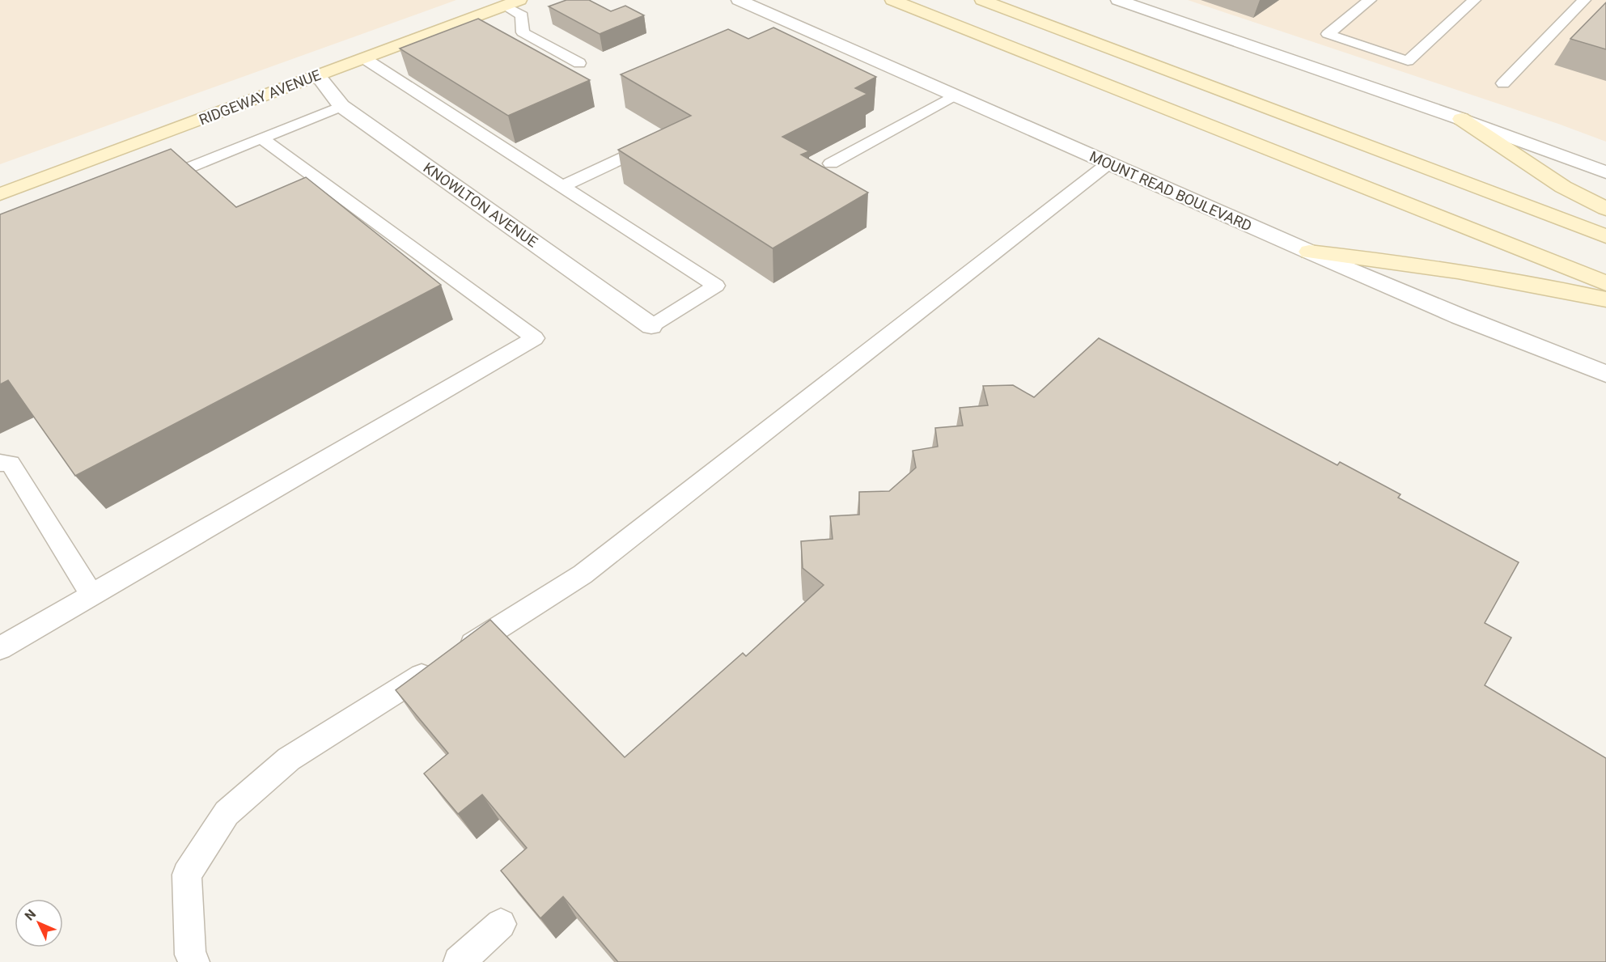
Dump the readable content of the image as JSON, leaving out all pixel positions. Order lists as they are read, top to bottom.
{
  "streets": {
    "main road": ["RIDGEWAY AVENUE"],
    "street": ["MOUNT READ BOULEVARD", "KNOWLTON AVENUE"]
  },
  "crossings": [
    ["RIDGEWAY AVENUE", "KNOWLTON AVENUE"]
  ],
  "north": "top left"
}
